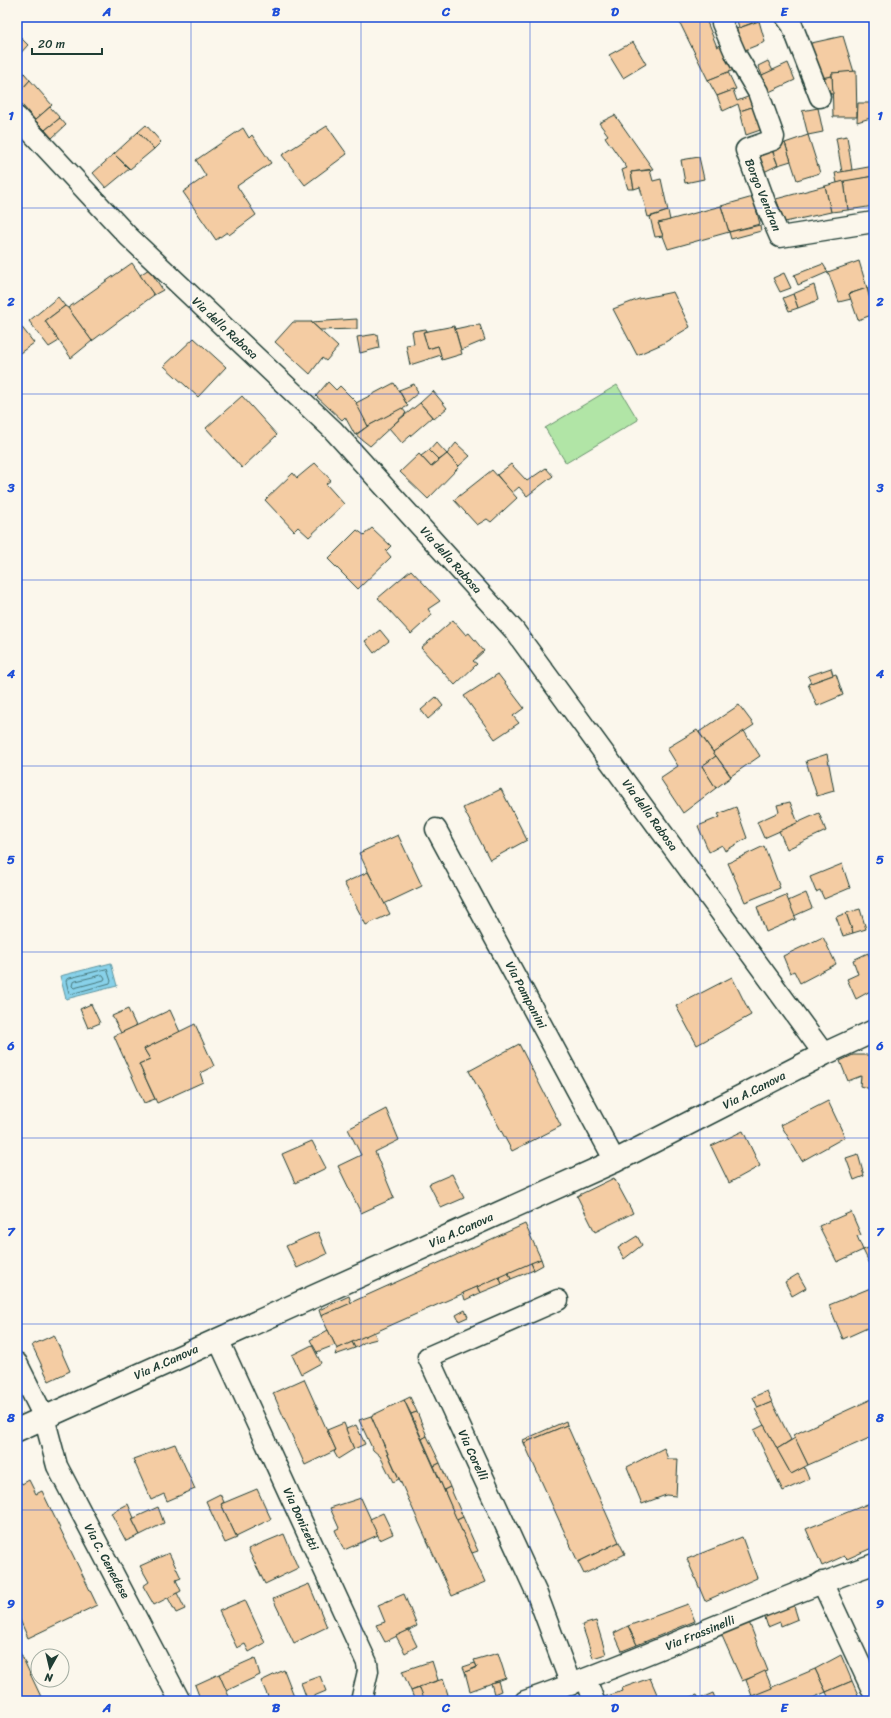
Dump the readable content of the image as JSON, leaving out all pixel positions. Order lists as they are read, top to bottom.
{
  "streets": {
    "street": [
      "Borgo Vendran",
      "Via della Rabosa",
      "Via Pampanini",
      "Via A.Canova",
      "Via Corelli",
      "Via Donizetti",
      "Via C. Cenedese",
      "Via Frassinelli"
    ]
  },
  "crossings": [
    ["Via della Rabosa", "Via A.Canova"],
    ["Via Pampanini", "Via A.Canova"],
    ["Via A.Canova", "Via Donizetti"],
    ["Via A.Canova", "Via C. Cenedese"],
    ["Via Corelli", "Via Frassinelli"]
  ],
  "scale_bar": "20 m",
  "north": "bottom",
  "grid": {
    "columns": [
      "A",
      "B",
      "C",
      "D",
      "E"
    ],
    "rows": [
      "1",
      "2",
      "3",
      "4",
      "5",
      "6",
      "7",
      "8",
      "9"
    ]
  }
}
